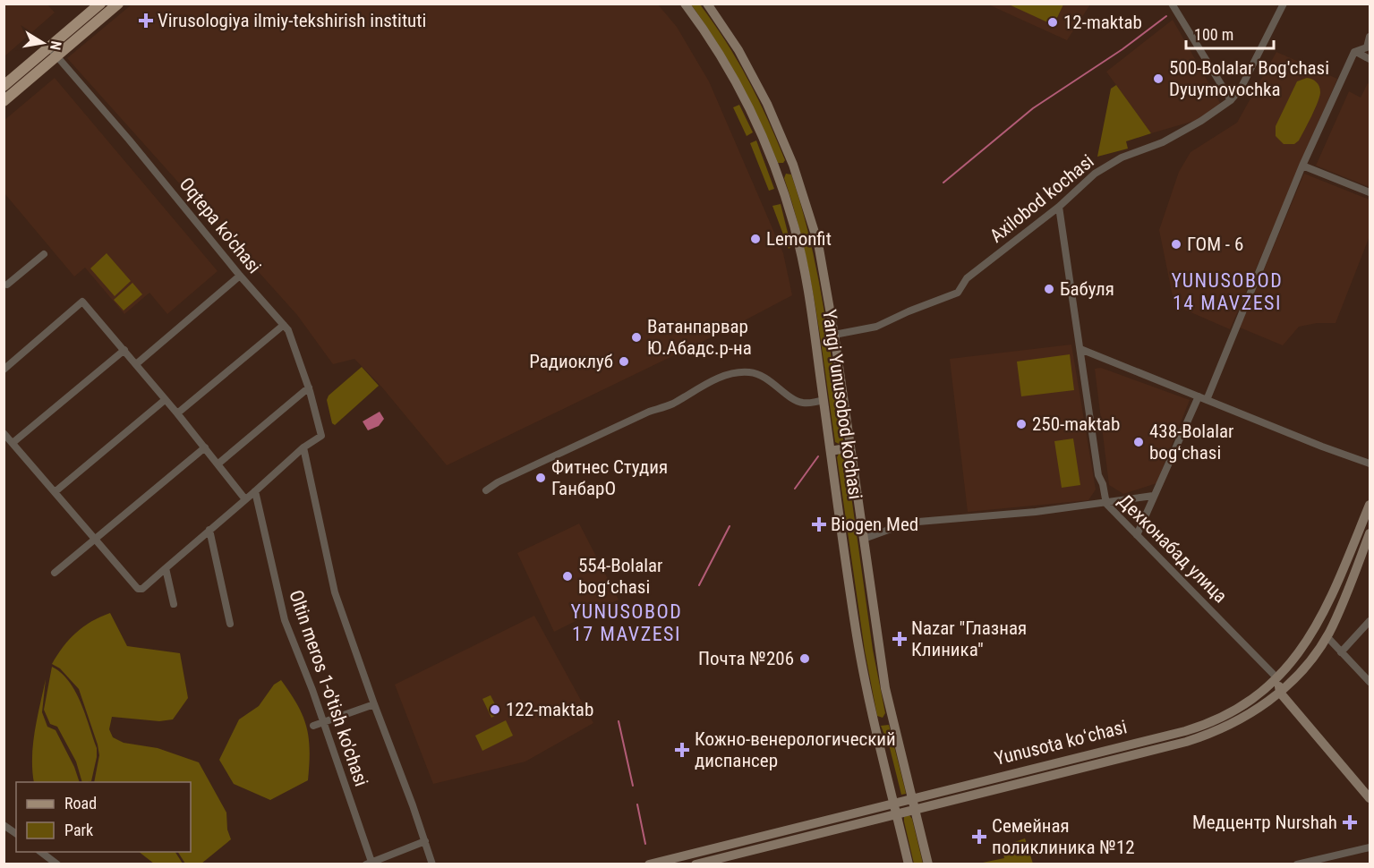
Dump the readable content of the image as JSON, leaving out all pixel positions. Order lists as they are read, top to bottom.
{
  "streets": {
    "main road": ["Yangi Yunusobod ko'chasi", "Yunusota koʻchasi"],
    "street": [
      "Axilobod kochasi",
      "Oqtepa ko'chasi",
      "Дехконабад улица",
      "Oltin meros 1-o'tish ko'chasi"
    ]
  },
  "crossings": [
    ["Axilobod kochasi", "Yangi Yunusobod ko'chasi"],
    ["Yangi Yunusobod ko'chasi", "Дехконабад улица"],
    ["Yangi Yunusobod ko'chasi", "Yunusota koʻchasi"],
    ["Дехконабад улица", "Yunusota koʻchasi"]
  ],
  "districts": ["YUNUSOBOD 14 MAVZESI", "YUNUSOBOD 17 MAVZESI"],
  "places": {
    "health": [
      "Virusologiya ilmiy-tekshirish instituti",
      "Biogen Med",
      "Nazar \"Глазная Клиника\"",
      "Кожно-венерологический диспансер",
      "Медцентр Nurshah",
      "Семейная поликлиника №12"
    ],
    "other": [
      "12-maktab",
      "500-Bolalar Bog'chasi Dyuymovochka",
      "Lemonfit",
      "ГОМ - 6",
      "Бабуля",
      "Ватанпарвар Ю.Абадс.р-на",
      "Радиоклуб",
      "250-maktab",
      "438-Bolalar bogʻchasi",
      "Фитнес Студия ГанбарО",
      "554-Bolalar bogʻchasi",
      "Почта №206",
      "122-maktab"
    ]
  },
  "legend": ["Road", "Park"],
  "scale_bar": "100 m",
  "north": "right"
}
